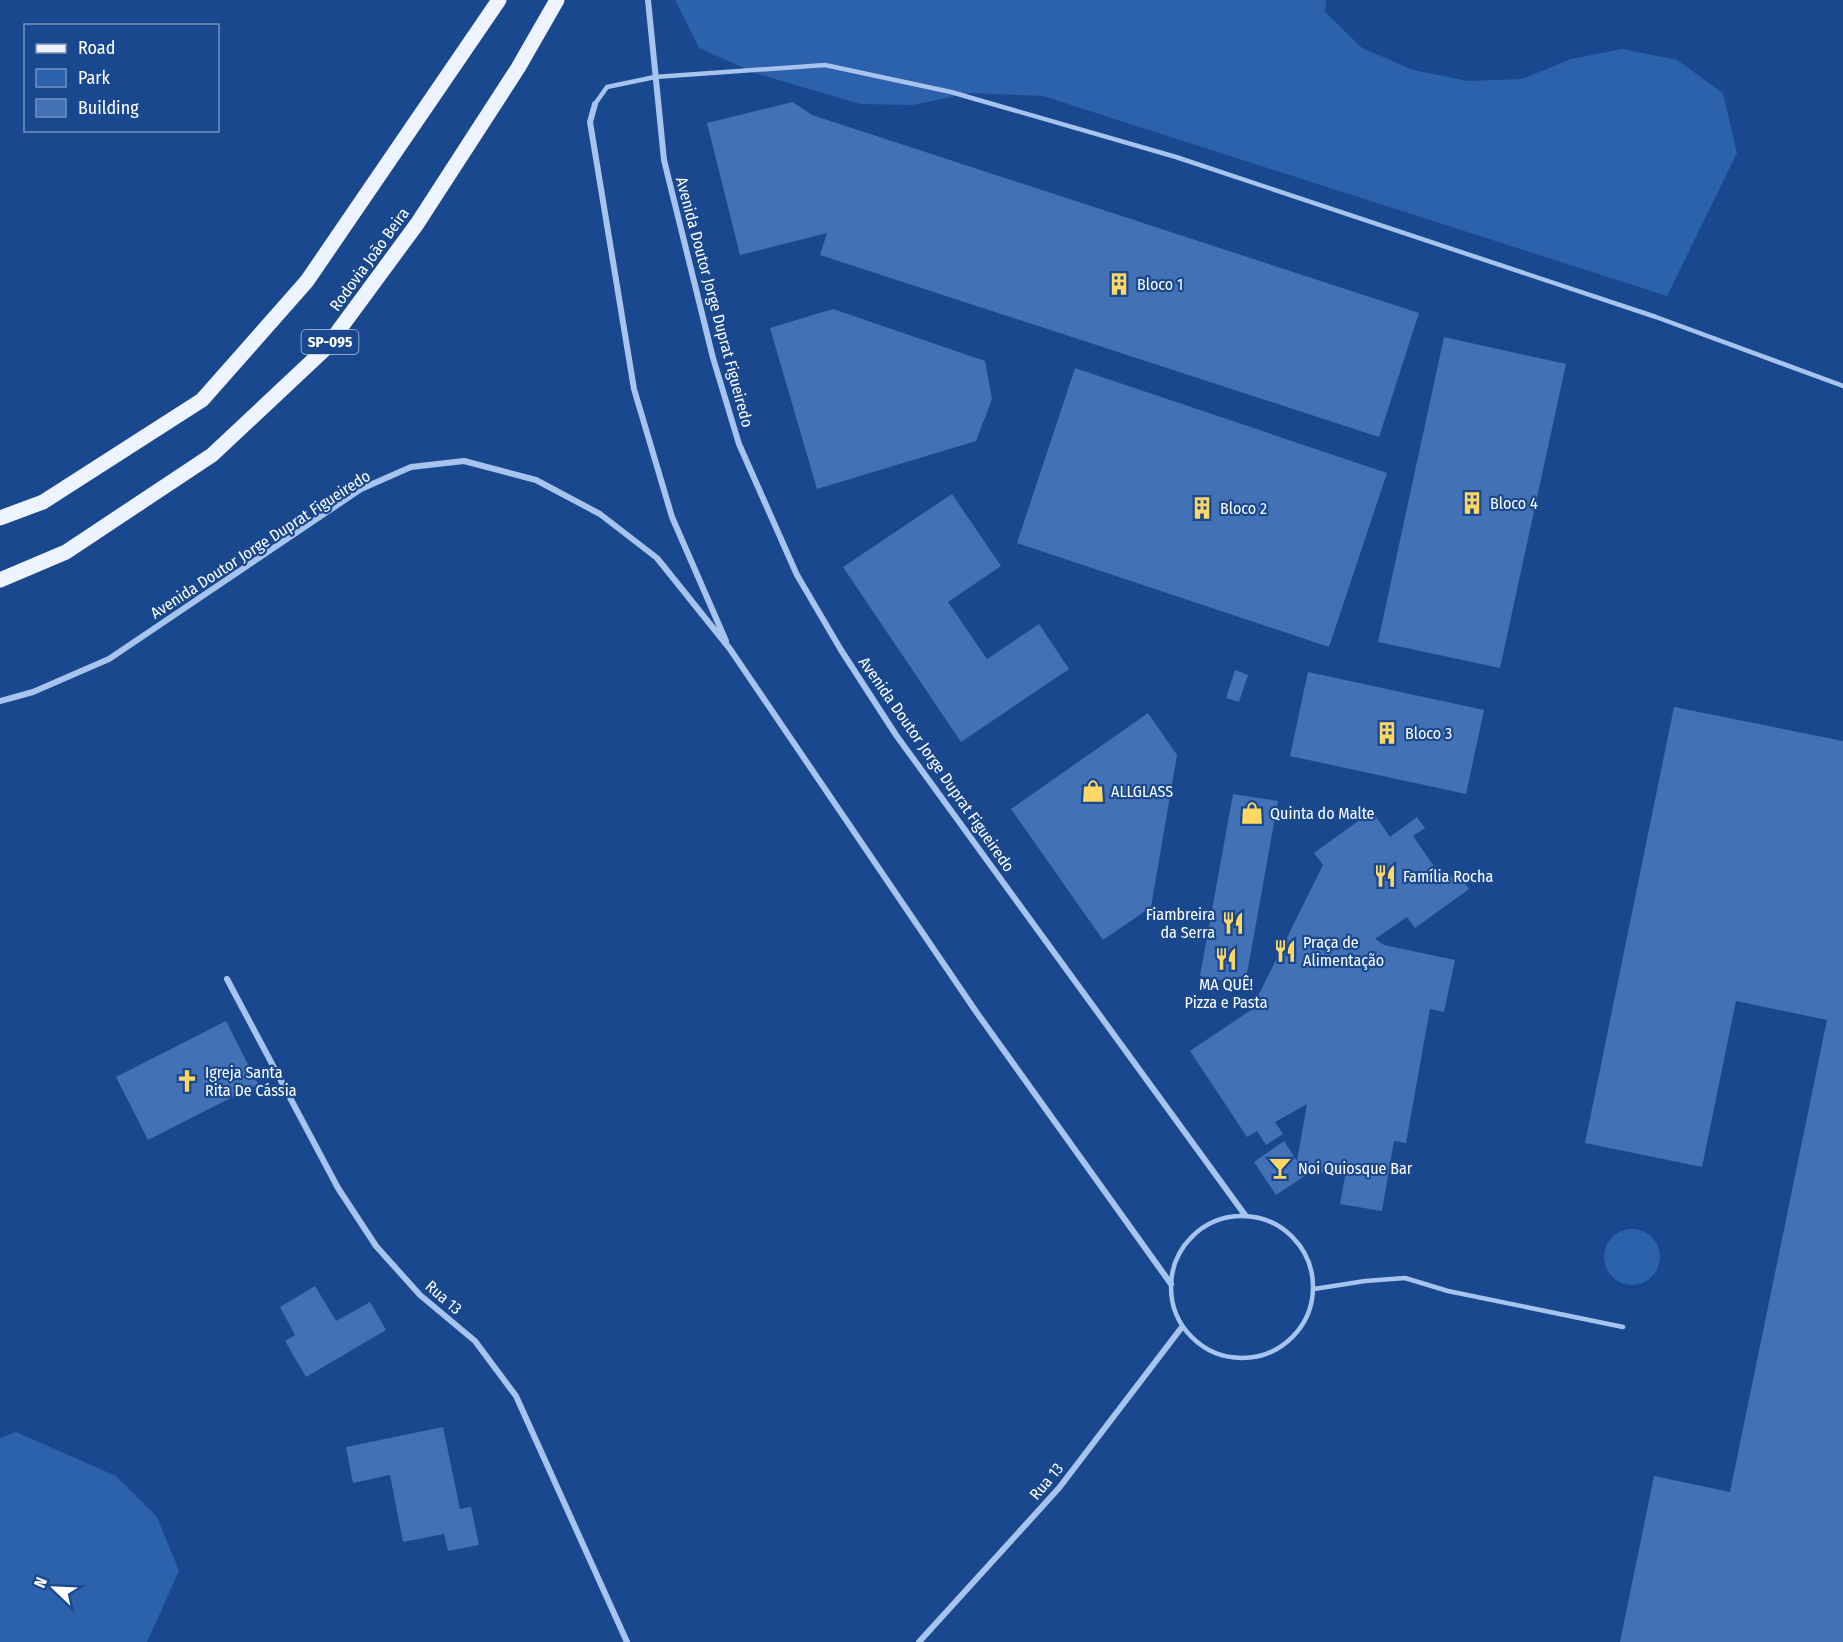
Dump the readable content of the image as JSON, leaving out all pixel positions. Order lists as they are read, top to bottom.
{
  "streets": {
    "main road": ["Rodovia João Beira", "SP-095"],
    "street": ["Avenida Doutor Jorge Duprat Figueiredo", "Rua 13"]
  },
  "crossings": [
    ["Avenida Doutor Jorge Duprat Figueiredo", "Rua 13"]
  ],
  "places": {
    "building": [
      "Bloco 1",
      "Bloco 4",
      "Bloco 2",
      "Bloco 3"
    ],
    "shop": ["ALLGLASS", "Quinta do Malte"],
    "restaurant": [
      "Família Rocha",
      "Fiambreira da Serra",
      "Praça de Alimentação",
      "MA QUÊ! Pizza e Pasta"
    ],
    "church": ["Igreja Santa Rita De Cássia"],
    "bar": ["Noi Quiosque Bar"]
  },
  "legend": ["Road", "Park", "Building"],
  "north": "top left"
}
